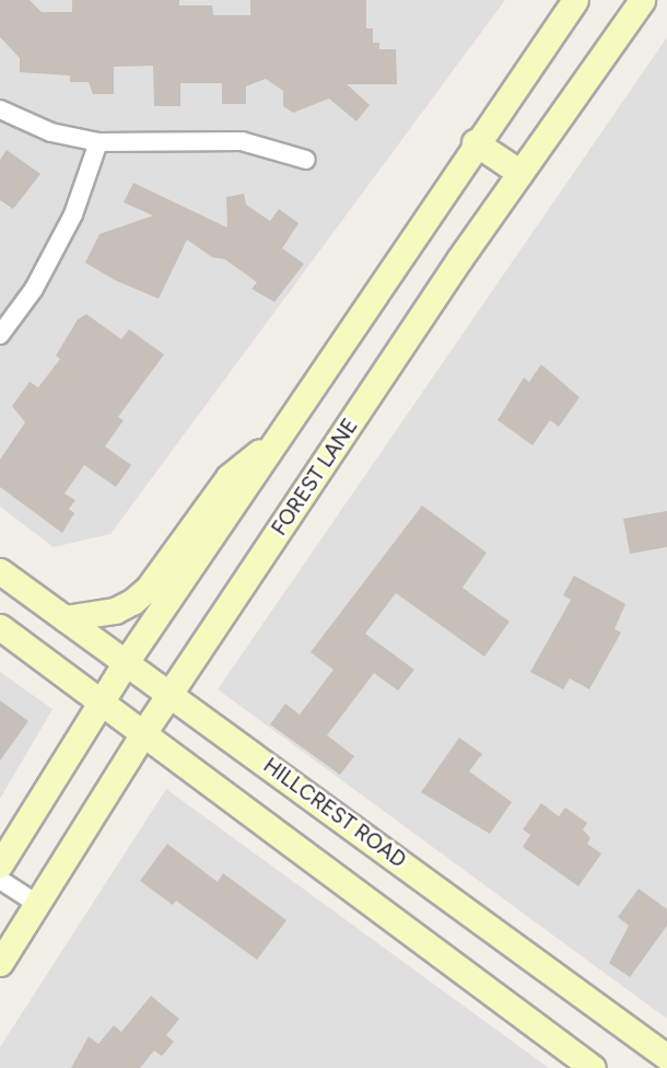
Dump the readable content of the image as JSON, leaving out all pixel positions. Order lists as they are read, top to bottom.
{
  "streets": {
    "main road": ["FOREST LANE", "HILLCREST ROAD"]
  },
  "crossings": [
    ["FOREST LANE", "HILLCREST ROAD"]
  ]
}
